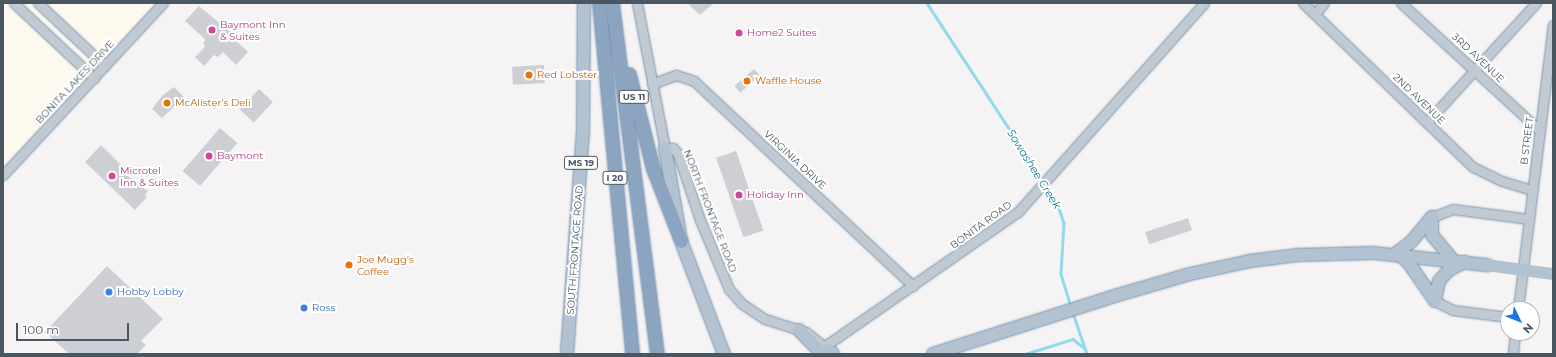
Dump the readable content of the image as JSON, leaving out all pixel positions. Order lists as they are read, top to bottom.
{
  "streets": {
    "highway": ["US 11", "I 20"],
    "main road": ["MS 19", "SOUTH FRONTAGE ROAD"],
    "street": [
      "3RD AVENUE",
      "BONITA LAKES DRIVE",
      "2ND AVENUE",
      "B STREET",
      "VIRGINIA DRIVE",
      "NORTH FRONTAGE ROAD",
      "BONITA ROAD"
    ]
  },
  "crossings": [
    ["3RD AVENUE", "B STREET"],
    ["US 11", "I 20"],
    ["2ND AVENUE", "B STREET"],
    ["VIRGINIA DRIVE", "BONITA ROAD"]
  ],
  "water": ["Sowashee Creek"],
  "places": [
    "Baymont Inn & Suites",
    "Home2 Suites",
    "Red Lobster",
    "Waffle House",
    "McAlister's Deli",
    "Baymont",
    "Microtel Inn & Suites",
    "Holiday Inn",
    "Joe Mugg's Coffee",
    "Hobby Lobby",
    "Ross"
  ],
  "scale_bar": "100 m",
  "north": "bottom right"
}
